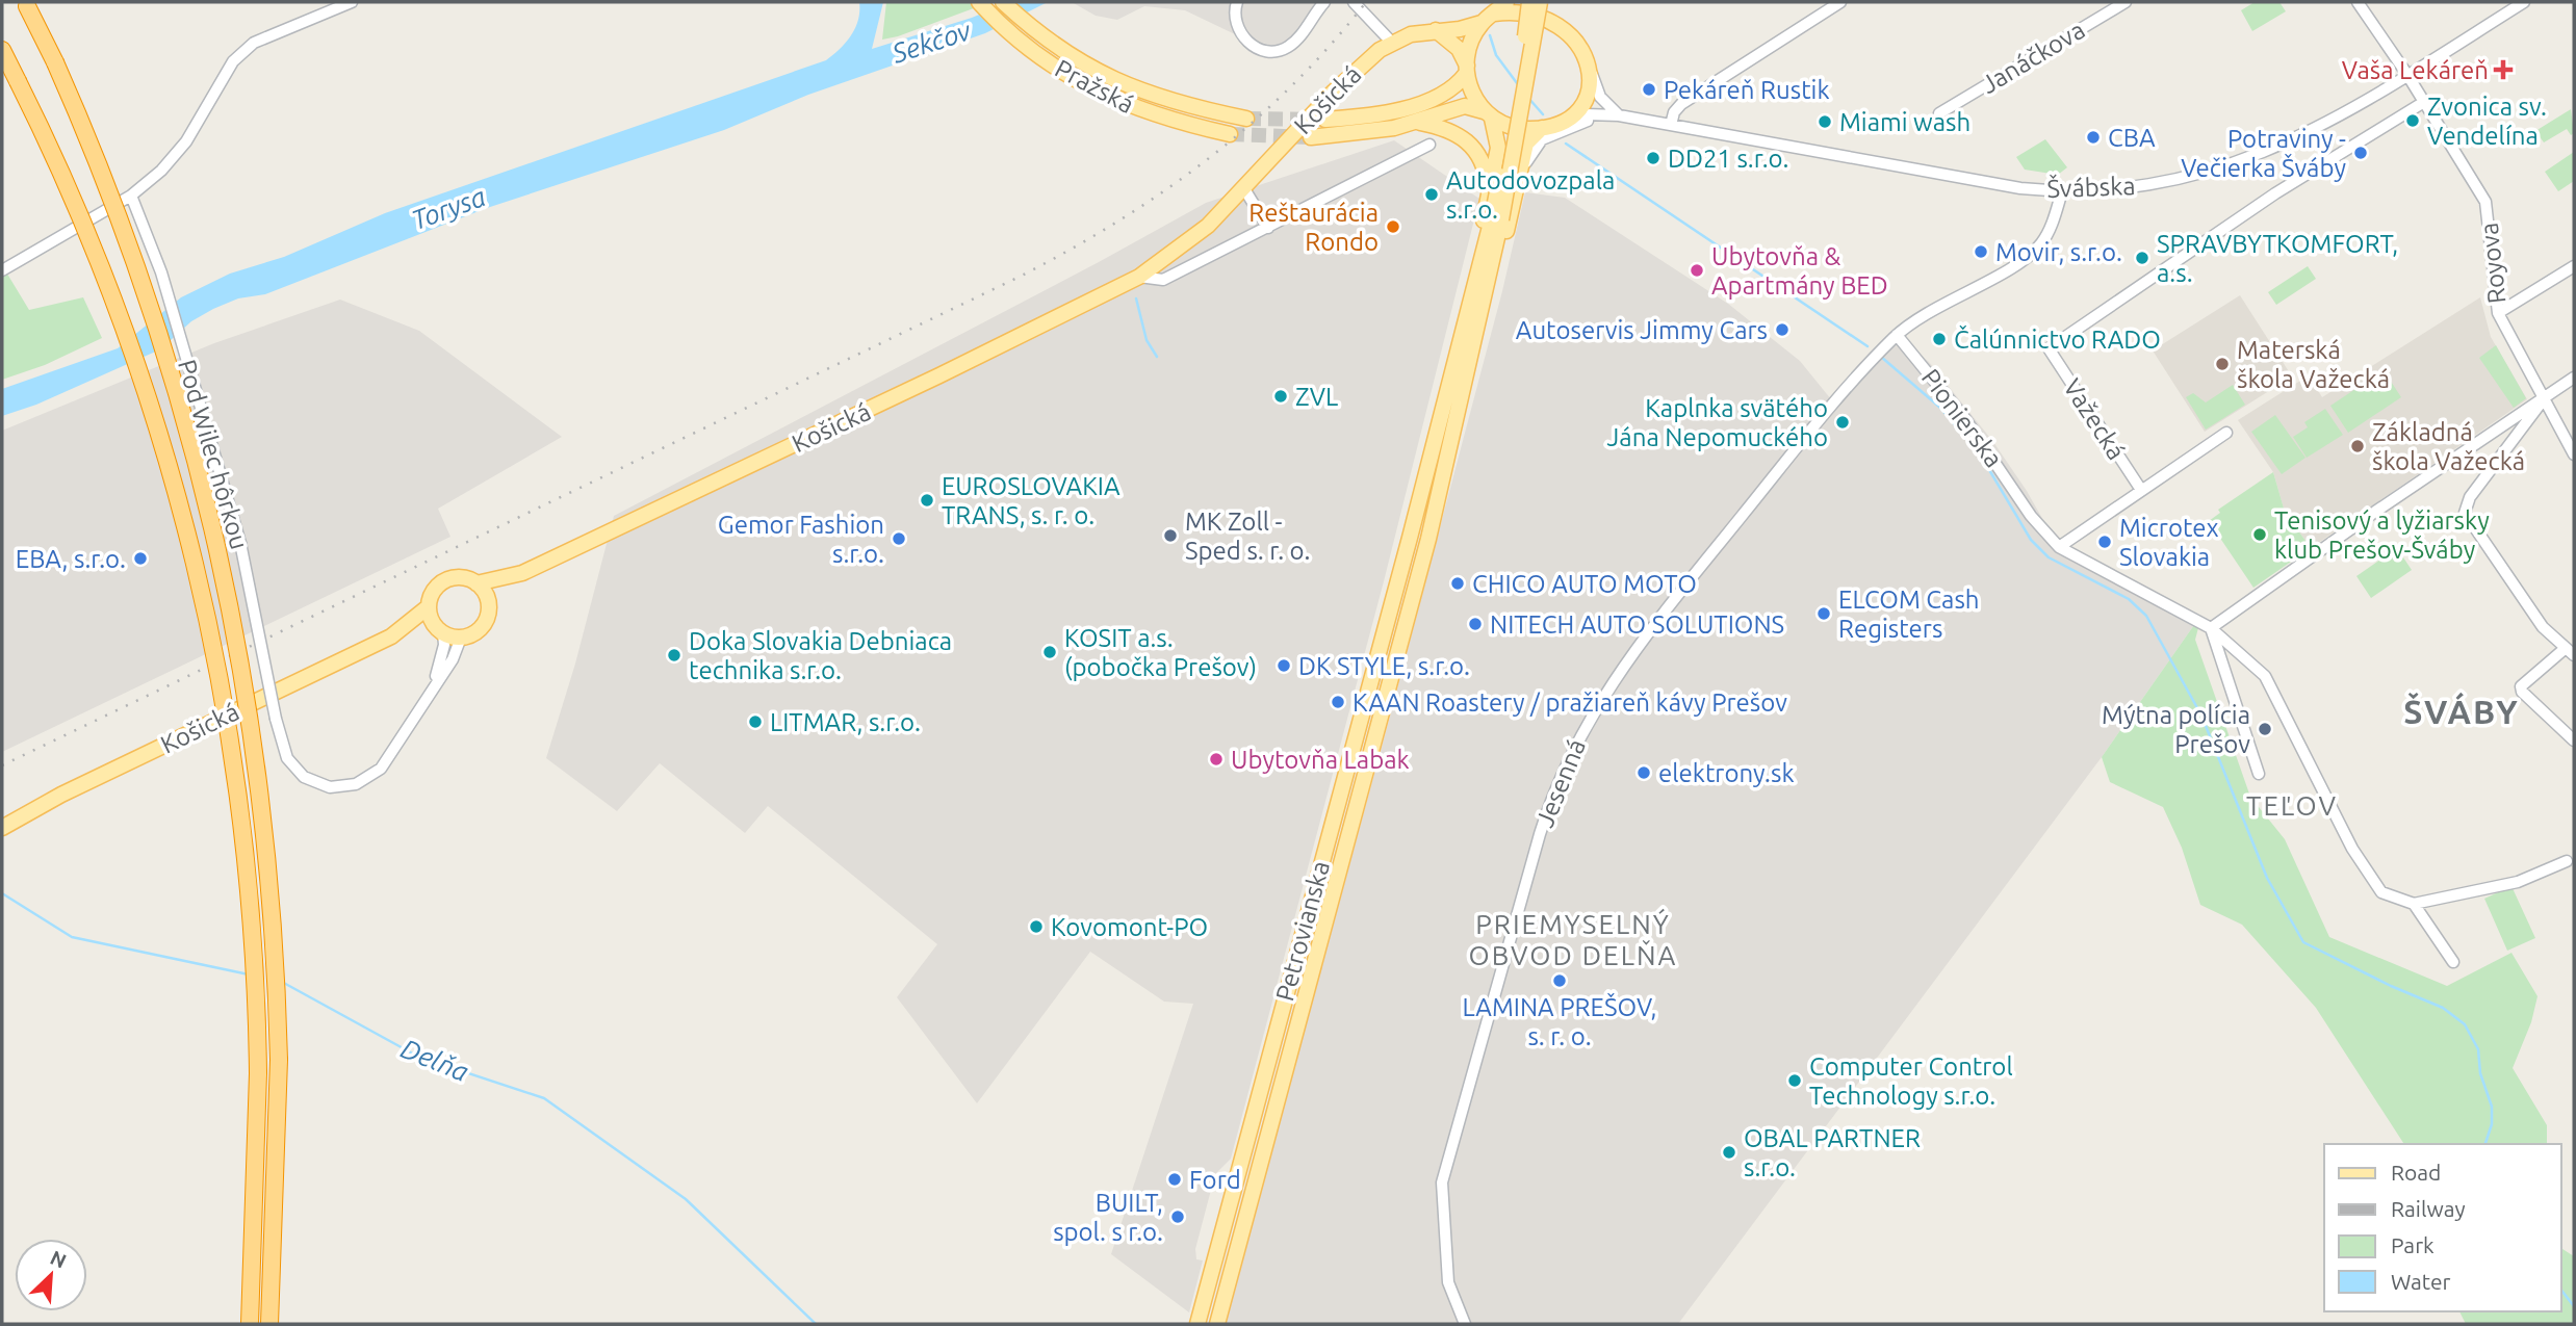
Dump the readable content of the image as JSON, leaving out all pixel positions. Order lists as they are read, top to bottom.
{
  "streets": {
    "main road": ["Pražská", "Košická", "Petrovianska"],
    "street": [
      "Janáčkova",
      "Švábska",
      "Royova",
      "Pionierska",
      "Važecká",
      "Pod Wilec hôrkou",
      "Jesenná"
    ]
  },
  "crossings": [
    ["Švábska", "Royova"],
    ["Royova", "Važecká"],
    ["Pionierska", "Jesenná"]
  ],
  "districts": ["ŠVÁBY", "TEĽOV", "PRIEMYSELNÝ OBVOD DELŇA"],
  "water": ["Sekčov", "Torysa", "Delňa"],
  "places": {
    "health": ["Vaša Lekáreň"],
    "other": [
      "Pekáreň Rustik",
      "Zvonica sv. Vendelína",
      "Miami wash",
      "CBA",
      "Potraviny - Večierka Šváby",
      "DD21 s.r.o.",
      "Autodovozpala s.r.o.",
      "Reštaurácia Rondo",
      "Movir, s.r.o.",
      "SPRAVBYTKOMFORT, a.s.",
      "Ubytovňa & Apartmány BED",
      "Autoservis Jimmy Cars",
      "Čalúnnictvo RADO",
      "Materská škola Važecká",
      "ZVL",
      "Kaplnka svätého Jána Nepomuckého",
      "Základná škola Važecká",
      "EUROSLOVAKIA TRANS, s. r. o.",
      "Tenisový a lyžiarsky klub Prešov-Šváby",
      "MK Zoll - Sped s. r. o.",
      "Gemor Fashion s.r.o.",
      "Microtex Slovakia",
      "EBA, s.r.o.",
      "CHICO AUTO MOTO",
      "ELCOM Cash Registers",
      "NITECH AUTO SOLUTIONS",
      "KOSIT a.s. (pobočka Prešov)",
      "Doka Slovakia Debniaca technika s.r.o.",
      "DK STYLE, s.r.o.",
      "KAAN Roastery / pražiareň kávy Prešov",
      "LITMAR, s.r.o.",
      "Mýtna polícia Prešov",
      "Ubytovňa Labak",
      "elektrony.sk",
      "Kovomont-PO",
      "LAMINA PREŠOV, s. r. o.",
      "Computer Control Technology s.r.o.",
      "OBAL PARTNER s.r.o.",
      "Ford",
      "BUILT, spol. s r.o."
    ]
  },
  "legend": [
    "Road",
    "Railway",
    "Park",
    "Water"
  ],
  "north": "top right"
}
